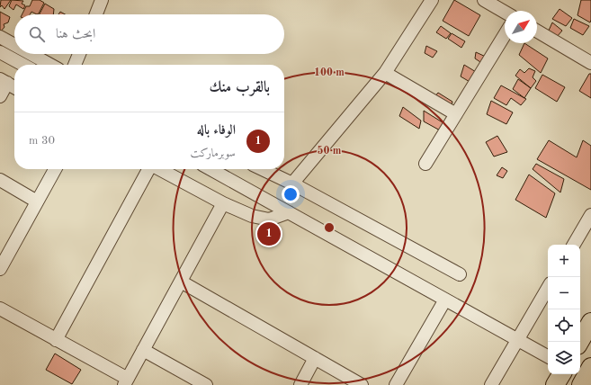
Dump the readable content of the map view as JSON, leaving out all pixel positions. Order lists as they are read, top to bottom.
{
  "north": "top right",
  "page": {
    "search": "ابحث هنا",
    "heading": "بالقرب منك",
    "list": [
      {
        "mark": "1",
        "name": "الوفاء باله",
        "note": "سوبرماركت",
        "value": "30 m"
      }
    ],
    "pins": "1",
    "map_buttons": ["+", "−"]
  },
  "rings": ["100 m", "50 m"]
}
